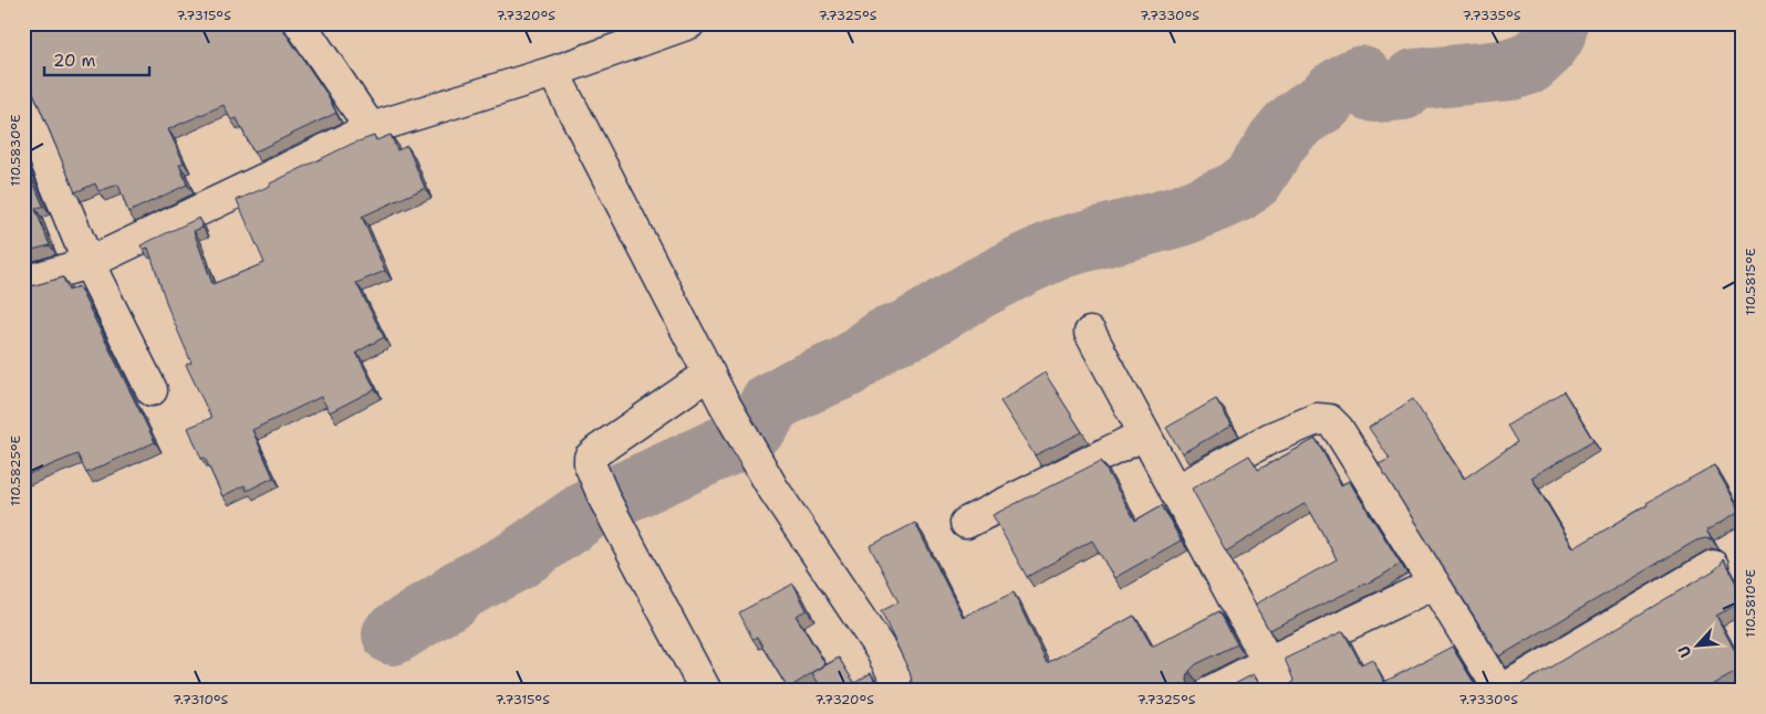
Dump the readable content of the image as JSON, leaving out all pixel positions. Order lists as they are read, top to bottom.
{
  "scale_bar": "20 m",
  "north": "bottom left",
  "coordinates": [
    "7.7315°S",
    "7.7320°S",
    "7.7325°S",
    "7.7330°S",
    "7.7335°S",
    "110.5830°E",
    "110.5815°E",
    "110.5825°E",
    "110.5810°E",
    "7.7310°S"
  ]
}
